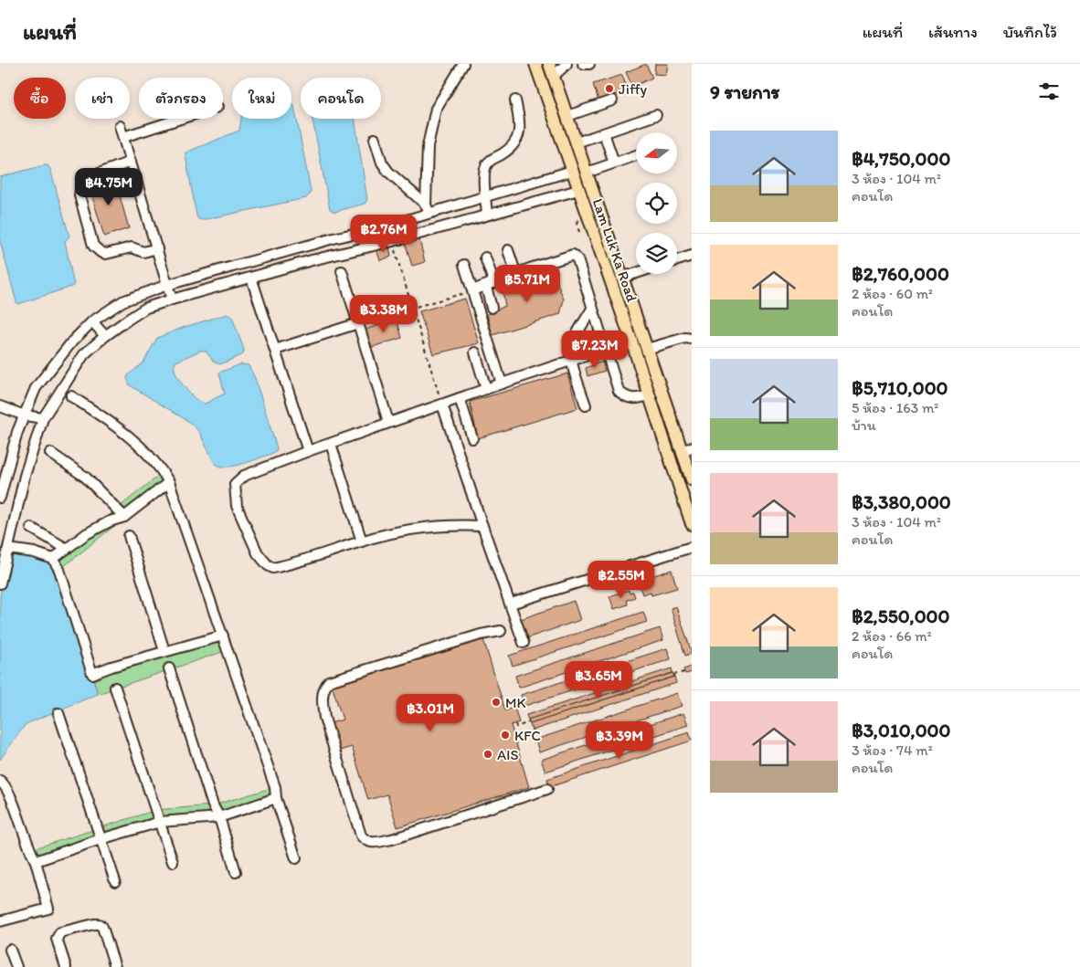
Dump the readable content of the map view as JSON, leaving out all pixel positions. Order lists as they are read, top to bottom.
{
  "streets": {
    "main road": ["Lam Luk Ka Road"]
  },
  "places": [
    "Jiffy",
    "MK",
    "KFC",
    "AIS"
  ],
  "north": "left",
  "page": {
    "header": "แผนที่",
    "nav": ["แผนที่", "เส้นทาง", "บันทึกไว้"],
    "heading": "9 รายการ",
    "chip": [
      "ซื้อ",
      "เช่า",
      "ตัวกรอง",
      "ใหม่",
      "คอนโด"
    ],
    "list": [
      {
        "name": "฿4,750,000",
        "note": "3 ห้อง · 104 m² · คอนโด"
      },
      {
        "name": "฿2,760,000",
        "note": "2 ห้อง · 60 m² · คอนโด"
      },
      {
        "name": "฿5,710,000",
        "note": "5 ห้อง · 163 m² · บ้าน"
      },
      {
        "name": "฿3,380,000",
        "note": "3 ห้อง · 104 m² · คอนโด"
      },
      {
        "name": "฿2,550,000",
        "note": "2 ห้อง · 66 m² · คอนโด"
      },
      {
        "name": "฿3,010,000",
        "note": "3 ห้อง · 74 m² · คอนโด"
      }
    ],
    "price": [
      "฿4.75M",
      "฿2.76M",
      "฿5.71M",
      "฿3.38M",
      "฿7.23M",
      "฿2.55M",
      "฿3.65M",
      "฿3.01M",
      "฿3.39M"
    ]
  }
}
